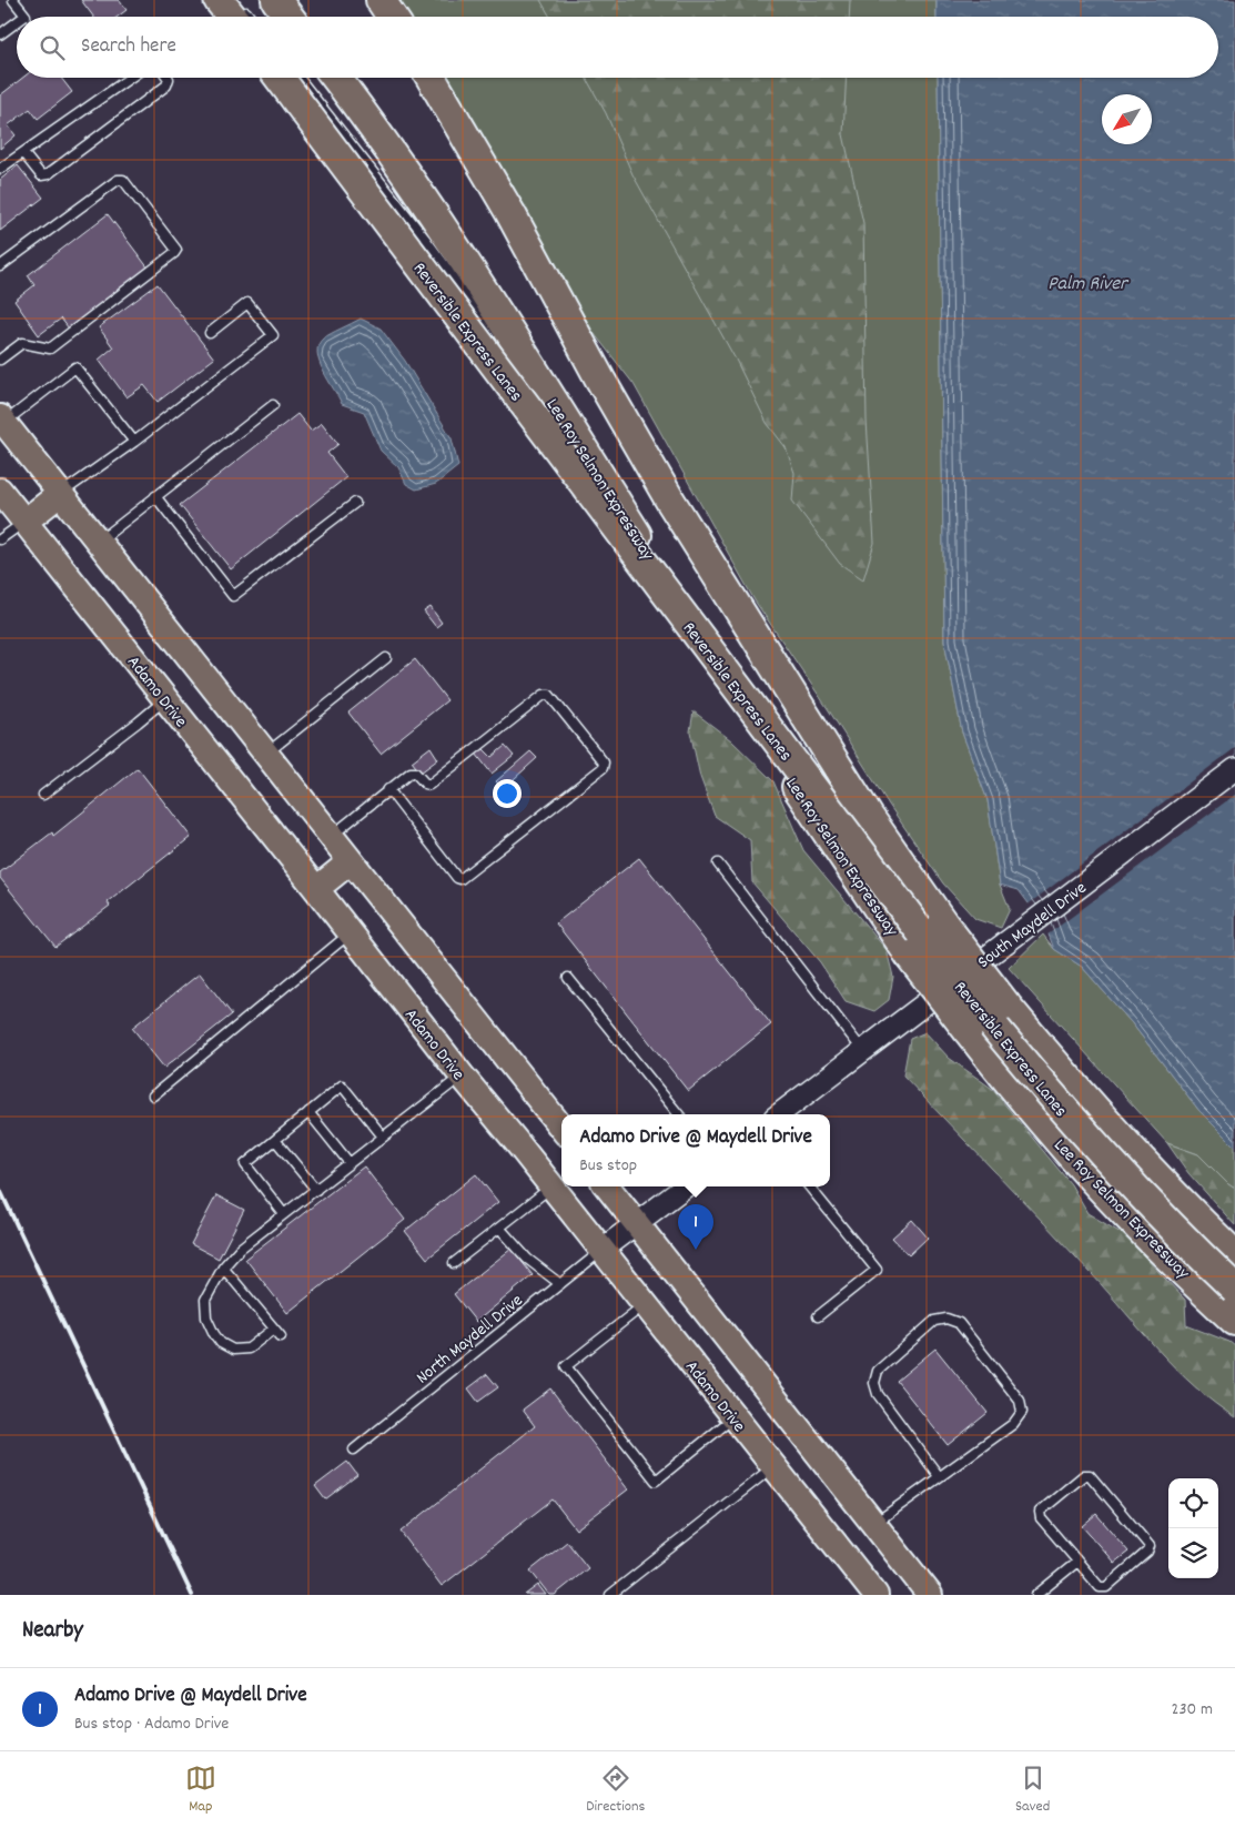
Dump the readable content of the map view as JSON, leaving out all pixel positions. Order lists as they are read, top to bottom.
{
  "streets": {
    "highway": ["Reversible Express Lanes", "Lee Roy Selmon Expressway"],
    "main road": ["Adamo Drive"],
    "street": ["South Maydell Drive"],
    "lane": ["North Maydell Drive"]
  },
  "crossings": [
    ["Adamo Drive", "North Maydell Drive"]
  ],
  "water": ["Palm River"],
  "north": "bottom left",
  "page": {
    "search": "Search here",
    "popup": ["Adamo Drive @ Maydell Drive", "Bus stop"],
    "pins": "1",
    "heading": "Nearby",
    "list": [
      {
        "mark": "1",
        "name": "Adamo Drive @ Maydell Drive",
        "note": "Bus stop · Adamo Drive",
        "value": "230 m"
      }
    ],
    "nav": ["Map", "Directions", "Saved"]
  }
}
